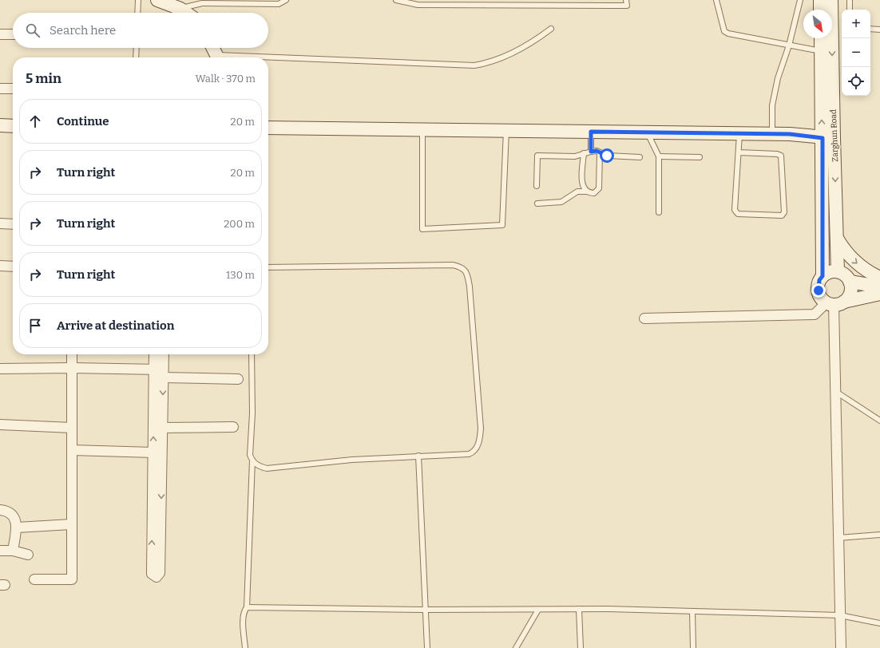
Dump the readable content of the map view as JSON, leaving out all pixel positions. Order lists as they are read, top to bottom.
{
  "streets": {
    "street": ["Zarghun Road"]
  },
  "north": "bottom right",
  "page": {
    "map_buttons": ["+", "−"],
    "search": "Search here",
    "heading": ["5 min", "Walk · 370 m"],
    "list": [
      ["Continue", "20 m"],
      ["Turn right", "20 m"],
      ["Turn right", "200 m"],
      ["Turn right", "130 m"],
      "Arrive at destination"
    ]
  }
}
